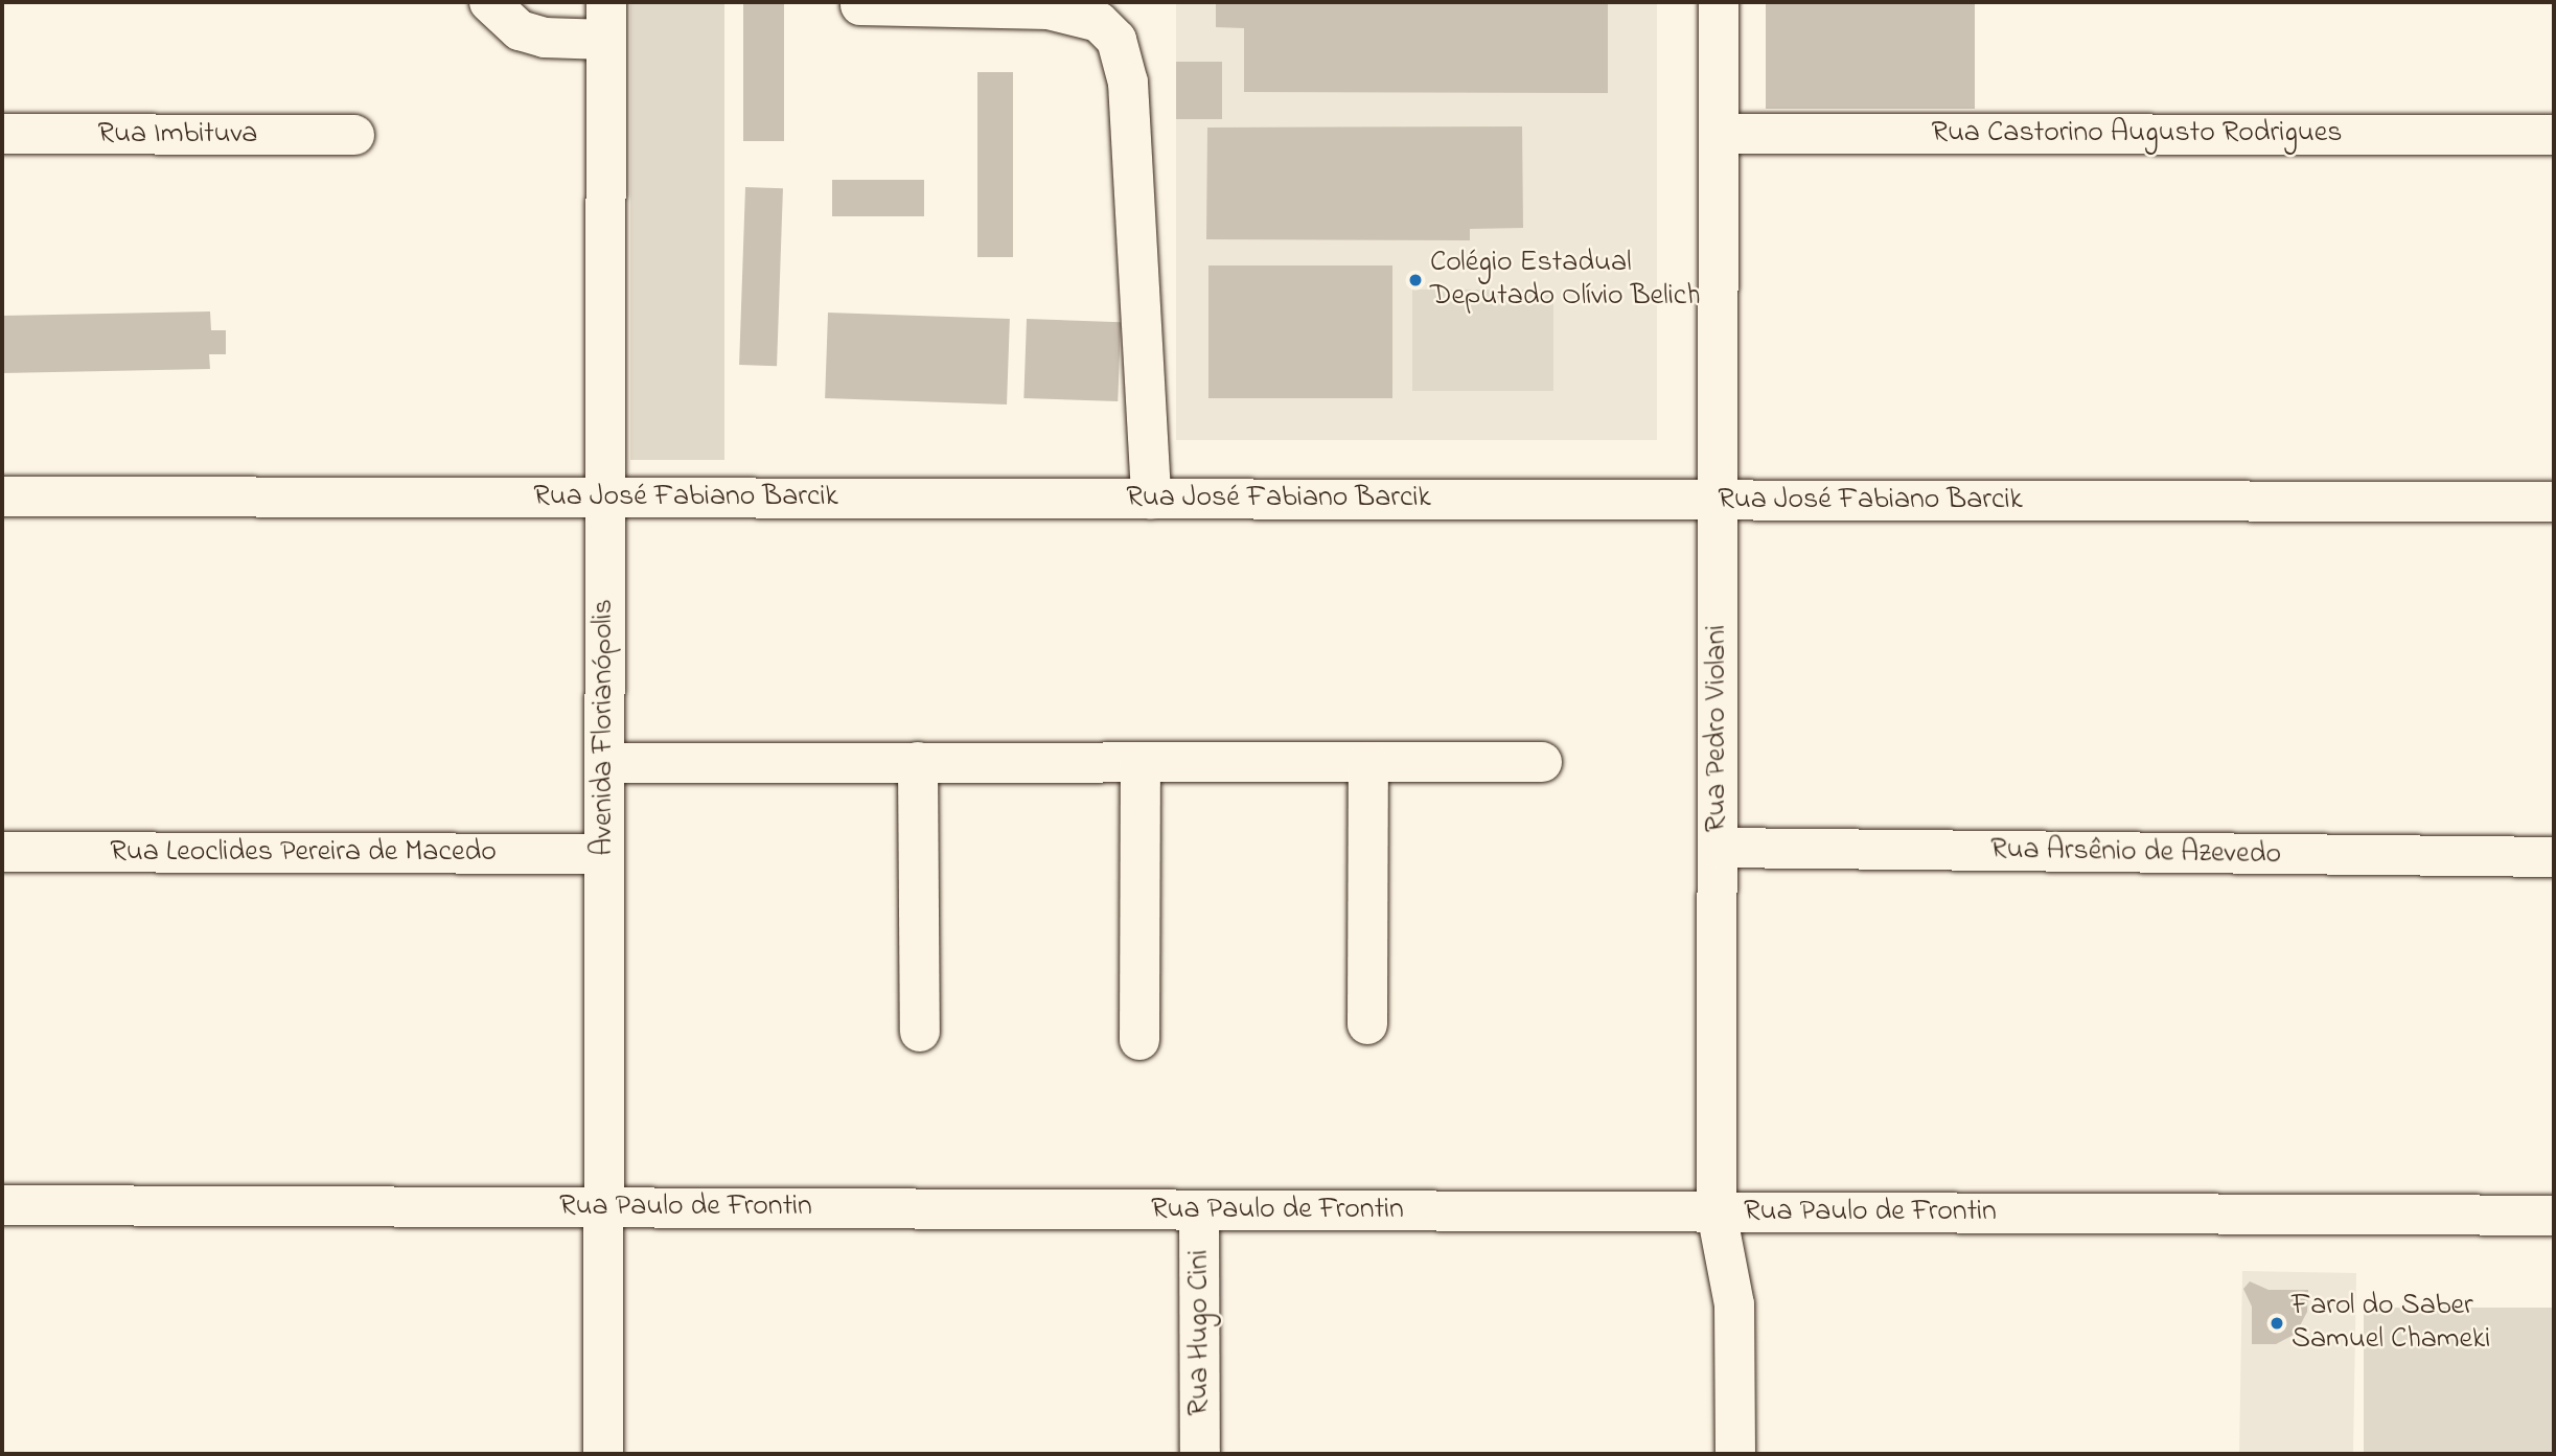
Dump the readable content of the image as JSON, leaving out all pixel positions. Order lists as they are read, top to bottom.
{
  "streets": {
    "street": [
      "Rua Castorino Augusto Rodrigues",
      "Rua Imbituva",
      "Rua José Fabiano Barcik",
      "Avenida Florianópolis",
      "Rua Pedro Violani",
      "Rua Leoclides Pereira de Macedo",
      "Rua Arsênio de Azevedo",
      "Rua Paulo de Frontin",
      "Rua Hugo Cini"
    ]
  },
  "crossings": [
    ["Rua Castorino Augusto Rodrigues", "Rua Pedro Violani"],
    ["Rua José Fabiano Barcik", "Avenida Florianópolis"],
    ["Rua José Fabiano Barcik", "Rua Pedro Violani"],
    ["Avenida Florianópolis", "Rua Leoclides Pereira de Macedo"],
    ["Avenida Florianópolis", "Rua Paulo de Frontin"],
    ["Rua Pedro Violani", "Rua Arsênio de Azevedo"],
    ["Rua Pedro Violani", "Rua Paulo de Frontin"],
    ["Rua Paulo de Frontin", "Rua Hugo Cini"]
  ],
  "places": ["Colégio Estadual Deputado Olívio Belich", "Farol do Saber Samuel Chameki"]
}
